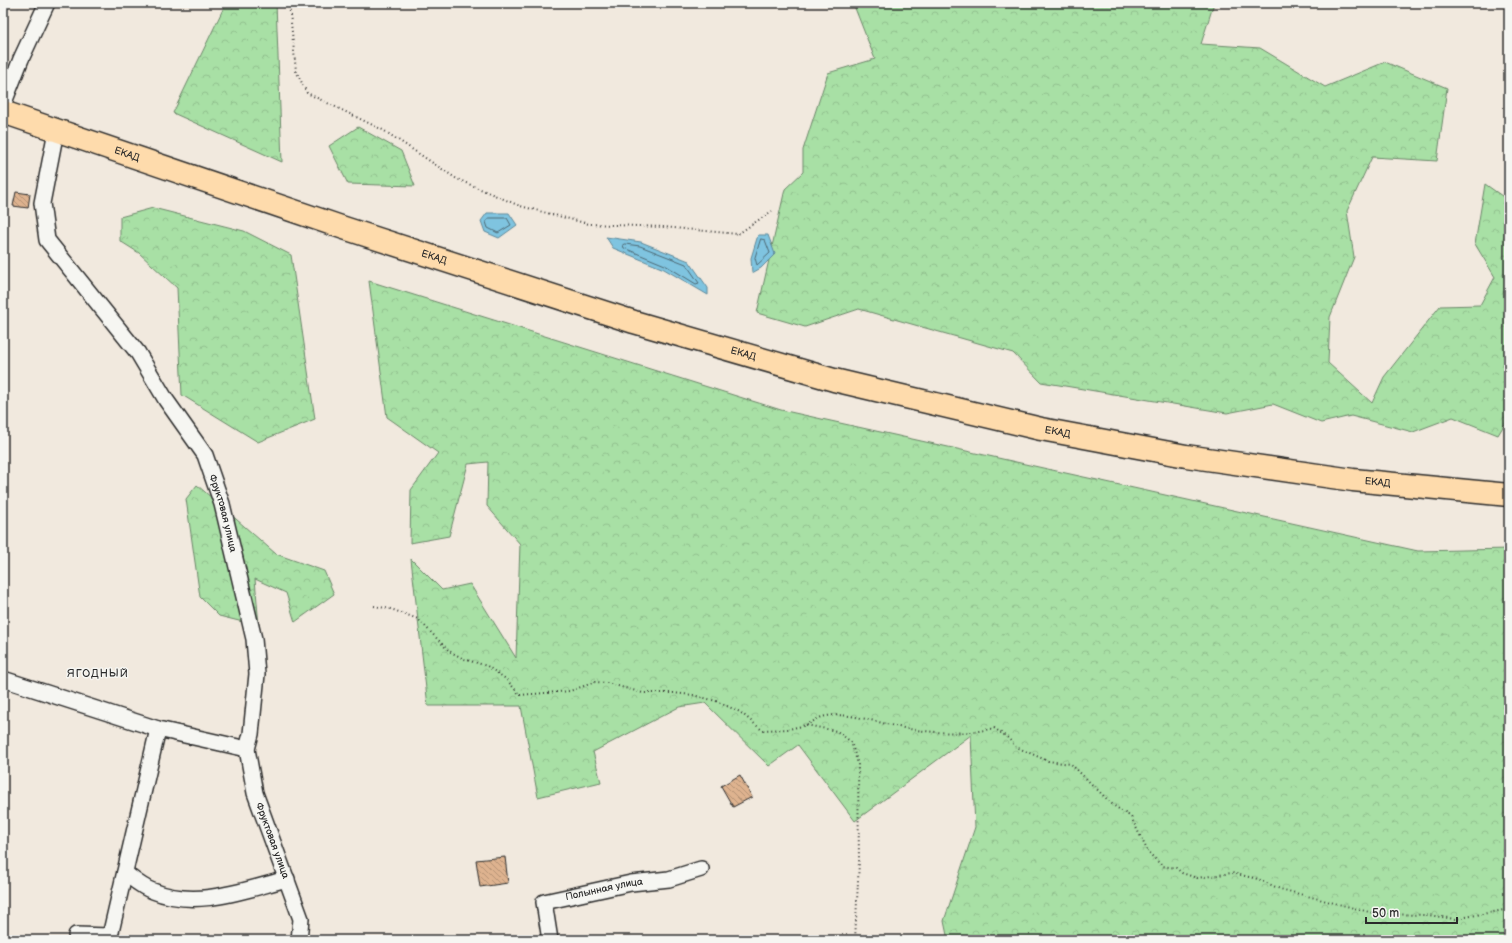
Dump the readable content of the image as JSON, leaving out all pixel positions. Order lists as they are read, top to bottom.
{
  "streets": {
    "highway": ["ЕКАД"],
    "street": ["Фруктовая улица", "Полынная улица"]
  },
  "crossings": [
    ["ЕКАД", "Фруктовая улица"]
  ],
  "districts": ["ЯГОДНЫЙ"],
  "scale_bar": "50 m"
}
